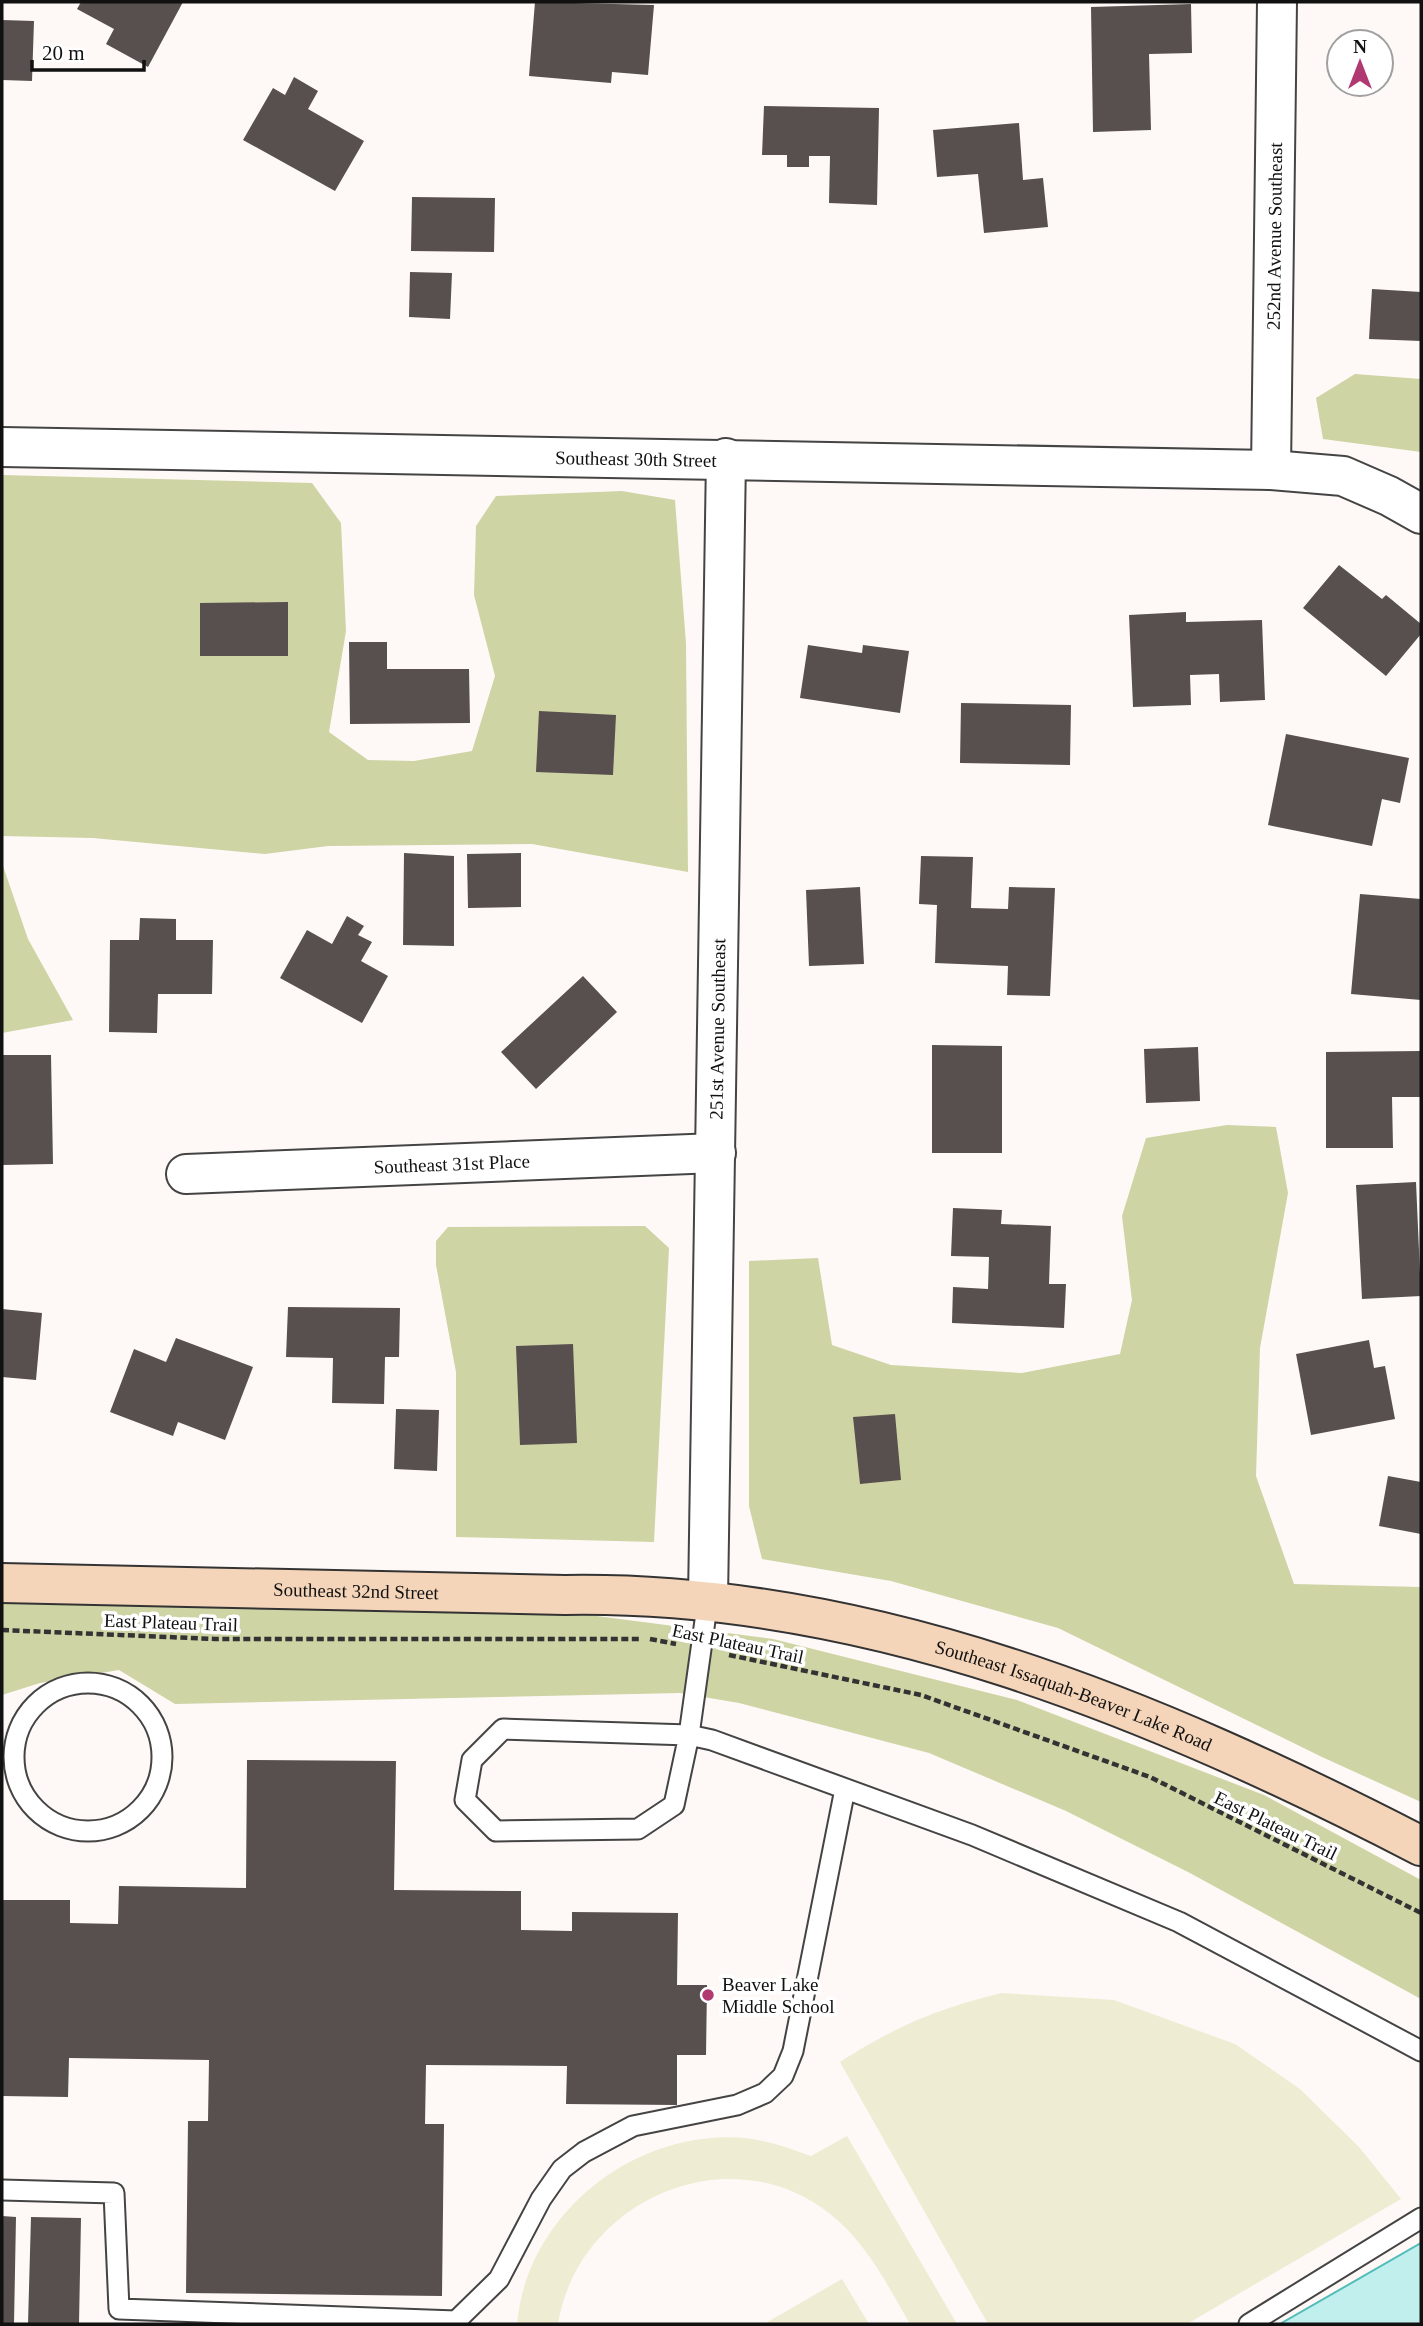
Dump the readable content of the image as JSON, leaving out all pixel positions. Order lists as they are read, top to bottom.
{
  "streets": {
    "street": [
      "252nd Avenue Southeast",
      "Southeast 30th Street",
      "251st Avenue Southeast",
      "Southeast 31st Place",
      "Southeast 32nd Street",
      "Southeast Issaquah-Beaver Lake Road"
    ],
    "path": ["East Plateau Trail"]
  },
  "crossings": [
    ["252nd Avenue Southeast", "Southeast 30th Street"],
    ["Southeast 30th Street", "251st Avenue Southeast"],
    ["251st Avenue Southeast", "Southeast 31st Place"],
    ["251st Avenue Southeast", "Southeast 32nd Street"],
    ["251st Avenue Southeast", "Southeast Issaquah-Beaver Lake Road"],
    ["Southeast 32nd Street", "Southeast Issaquah-Beaver Lake Road"]
  ],
  "places": ["Beaver Lake Middle School"],
  "scale_bar": "20 m",
  "north": "top"
}
